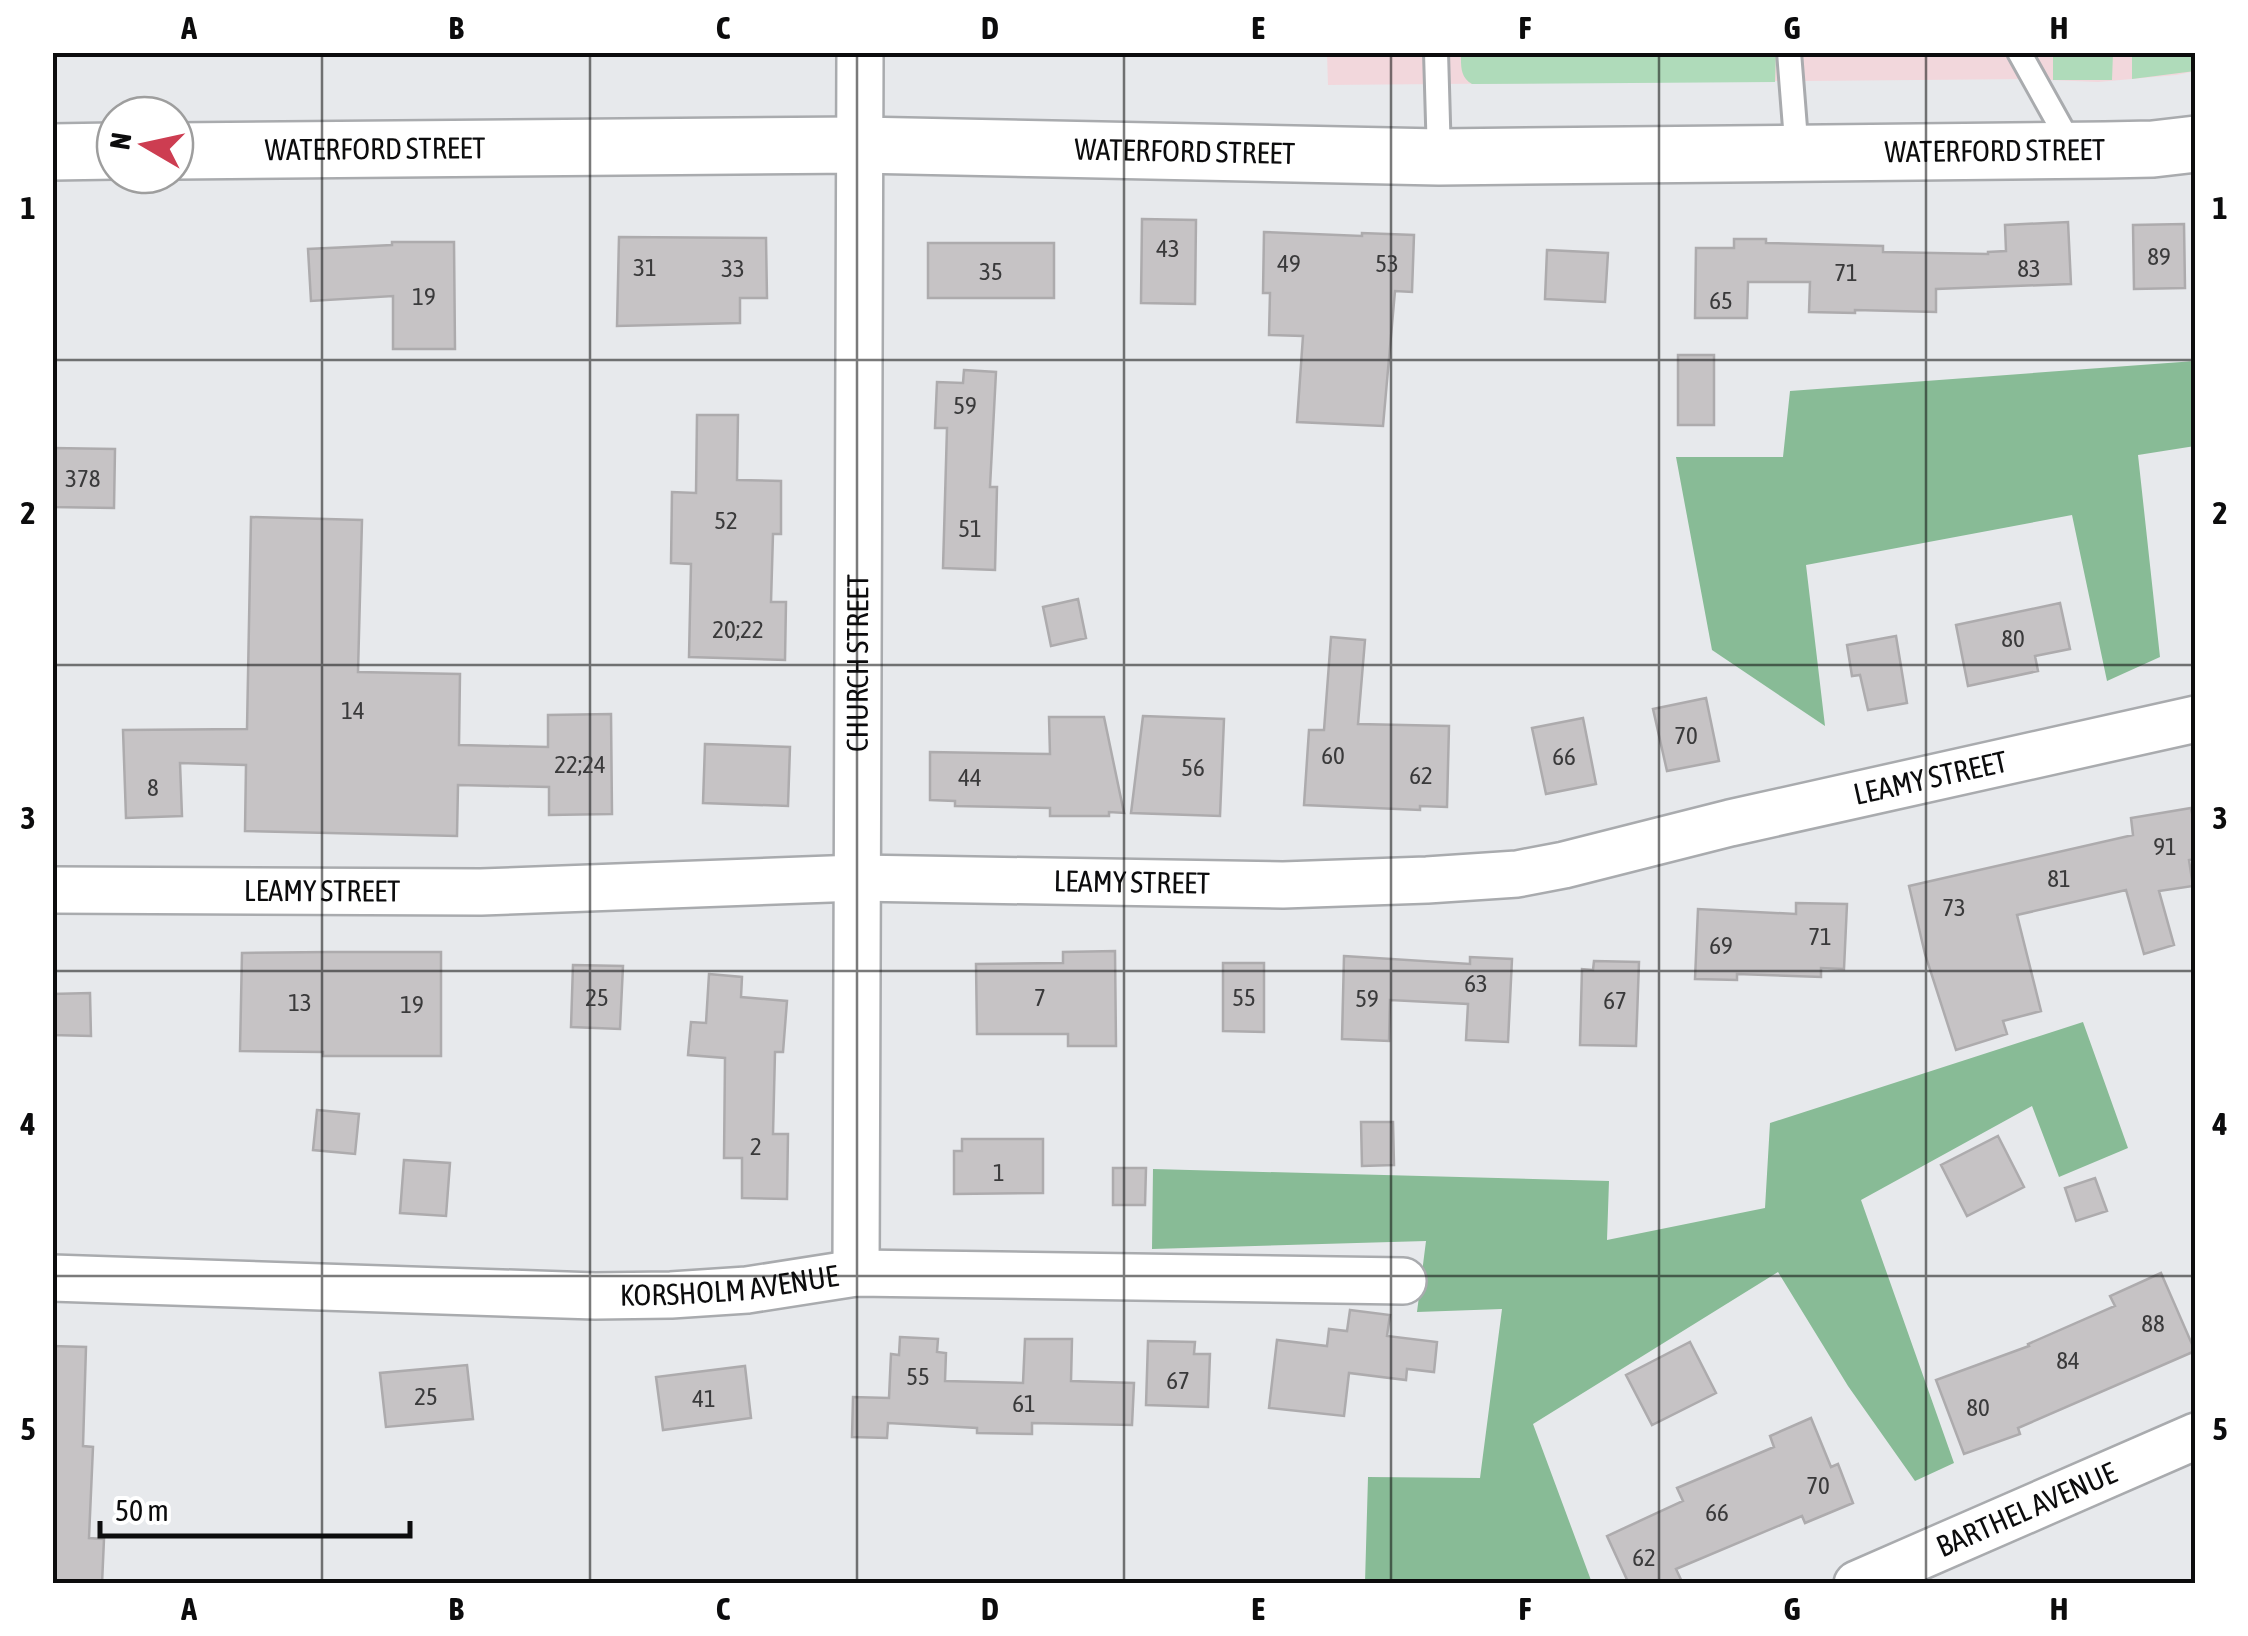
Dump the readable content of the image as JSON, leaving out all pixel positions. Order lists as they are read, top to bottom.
{
  "streets": {
    "street": [
      "WATERFORD STREET",
      "CHURCH STREET",
      "LEAMY STREET",
      "KORSHOLM AVENUE",
      "BARTHEL AVENUE"
    ]
  },
  "crossings": [
    ["WATERFORD STREET", "CHURCH STREET"],
    ["CHURCH STREET", "LEAMY STREET"],
    ["CHURCH STREET", "KORSHOLM AVENUE"]
  ],
  "house_numbers": [
    "43",
    "89",
    "49",
    "53",
    "31",
    "33",
    "83",
    "35",
    "71",
    "19",
    "65",
    "59",
    "378",
    "52",
    "51",
    "20;22",
    "80",
    "14",
    "70",
    "60",
    "66",
    "22;24",
    "56",
    "62",
    "44",
    "8",
    "91",
    "81",
    "73",
    "71",
    "69",
    "63",
    "25",
    "7",
    "55",
    "59",
    "67",
    "13",
    "19",
    "2",
    "1",
    "88",
    "84",
    "55",
    "67",
    "25",
    "41",
    "61",
    "80",
    "70",
    "66",
    "62"
  ],
  "scale_bar": "50 m",
  "north": "left",
  "grid": {
    "columns": [
      "A",
      "B",
      "C",
      "D",
      "E",
      "F",
      "G",
      "H"
    ],
    "rows": [
      "1",
      "2",
      "3",
      "4",
      "5"
    ]
  }
}
